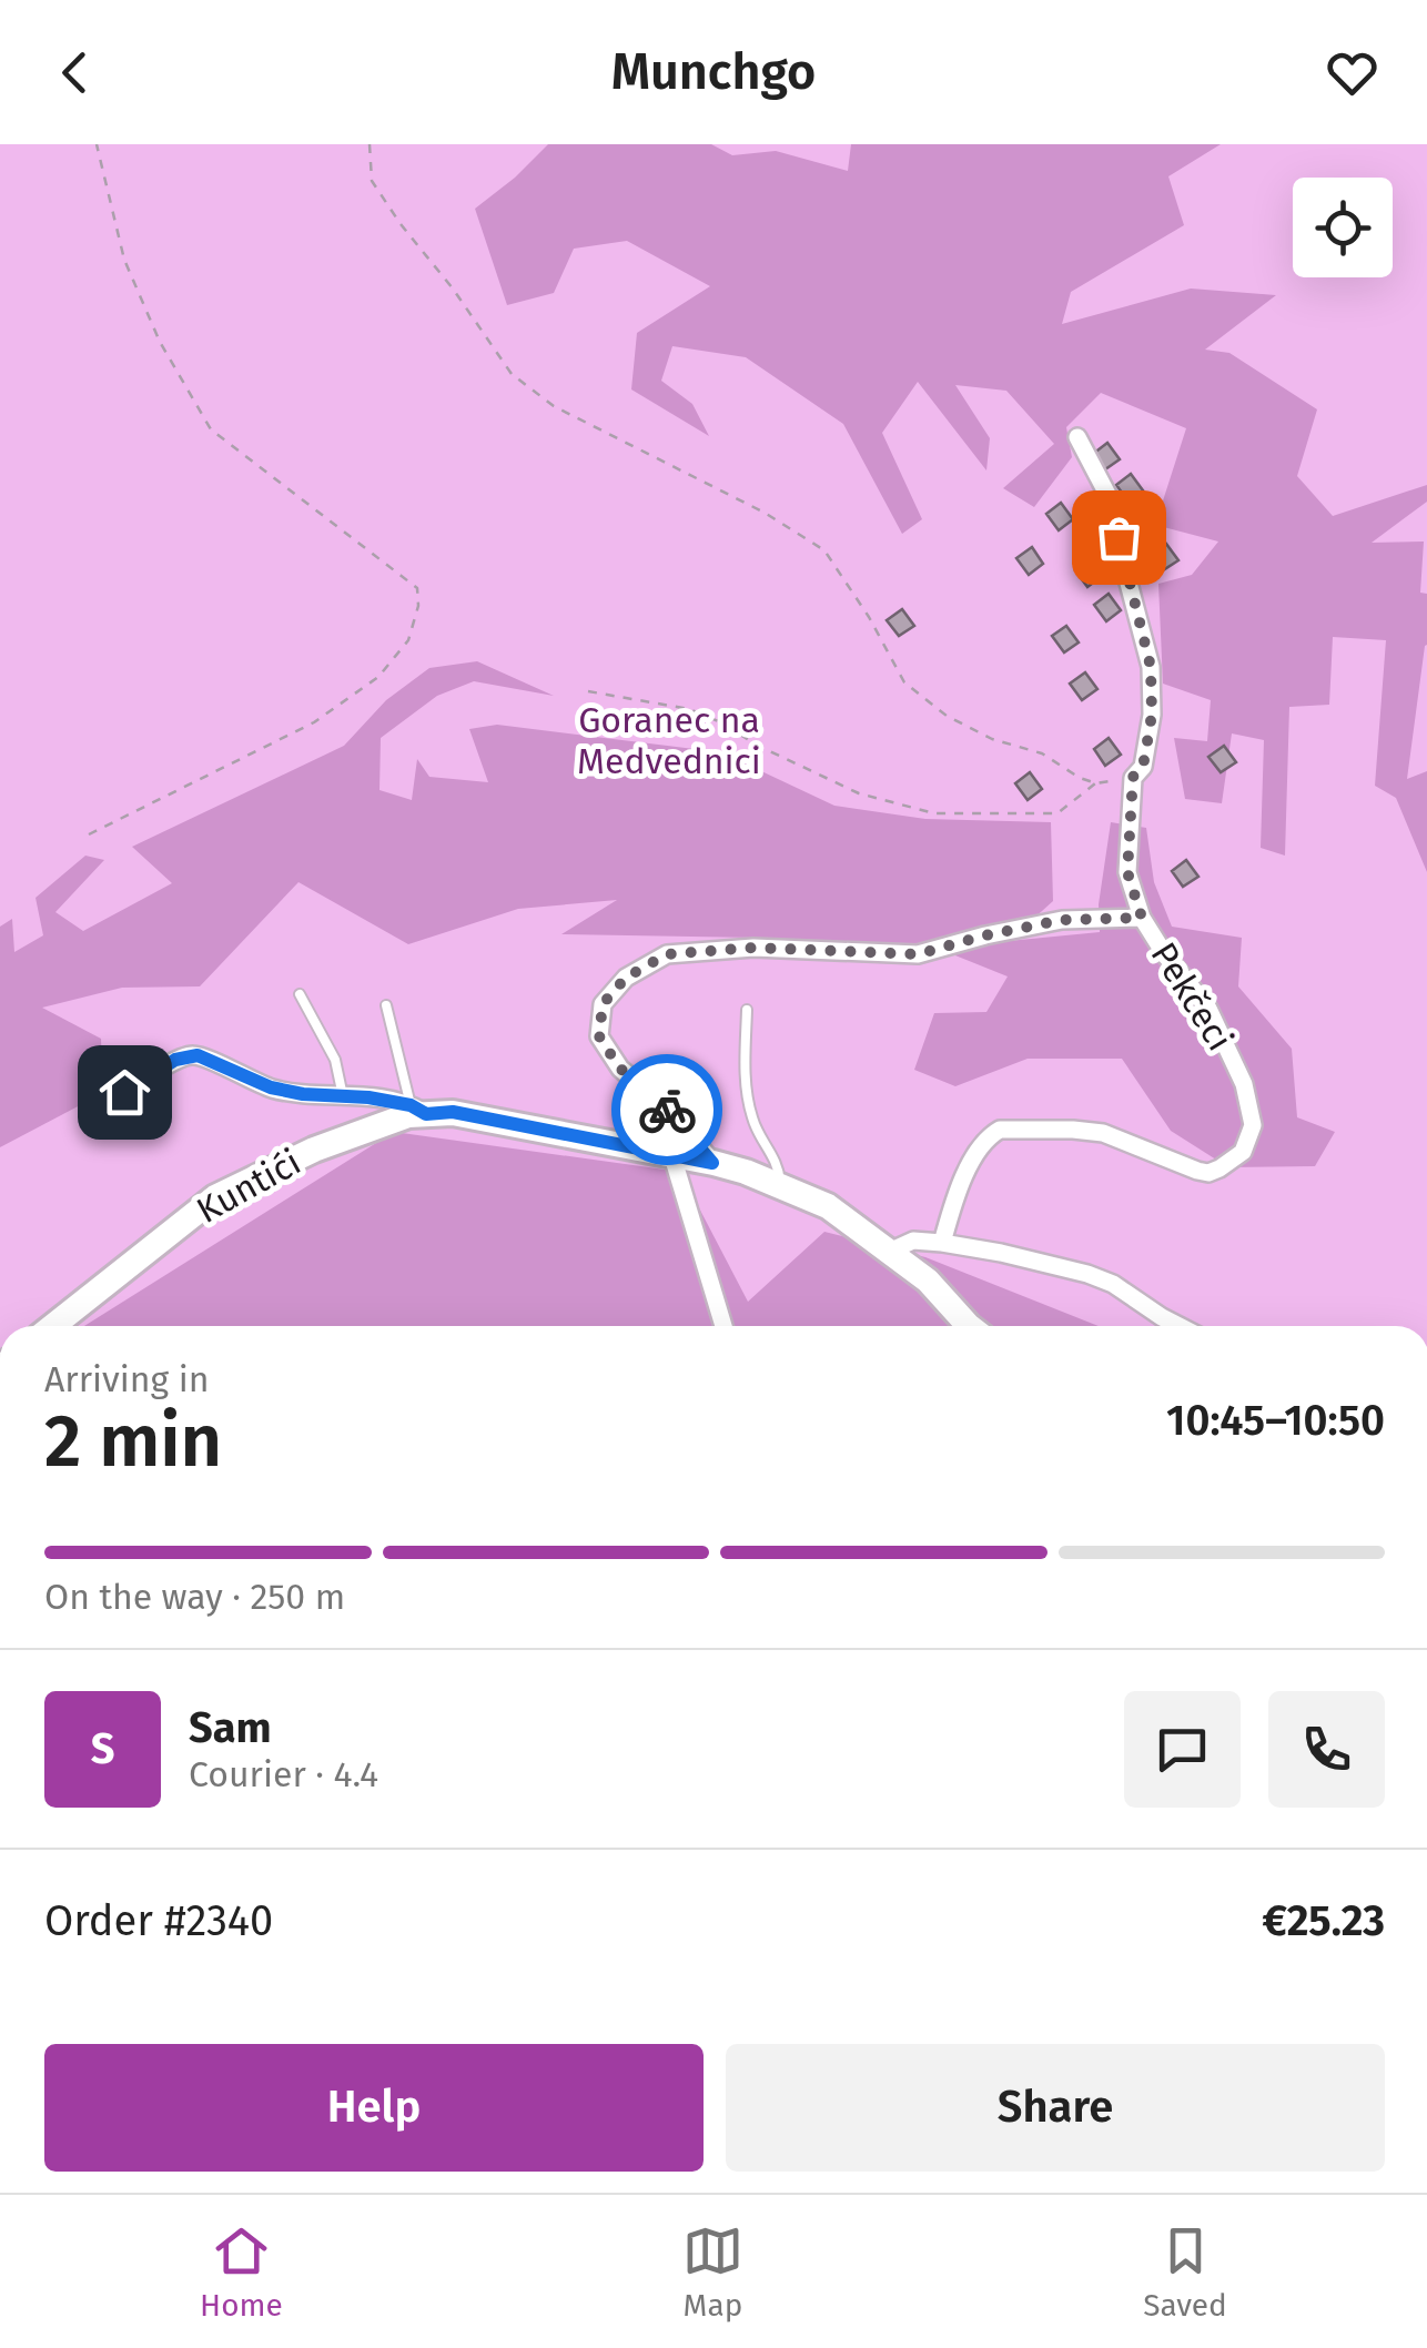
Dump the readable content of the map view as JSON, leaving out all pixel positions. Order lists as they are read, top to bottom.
{
  "streets": {
    "street": ["Pekčeci", "Kuntići"]
  },
  "parks": ["Goranec na Medvednici"],
  "page": {
    "header": "Munchgo",
    "heading": ["2 min", "Arriving in", "10:45–10:50"],
    "panel": [
      "Sam",
      "Courier · 4.4",
      "Order #2340",
      "€25.23"
    ],
    "bar": "On the way · 250 m",
    "round": "S",
    "buttons": ["Help", "Share"],
    "tabs": ["Home", "Map", "Saved"]
  }
}
